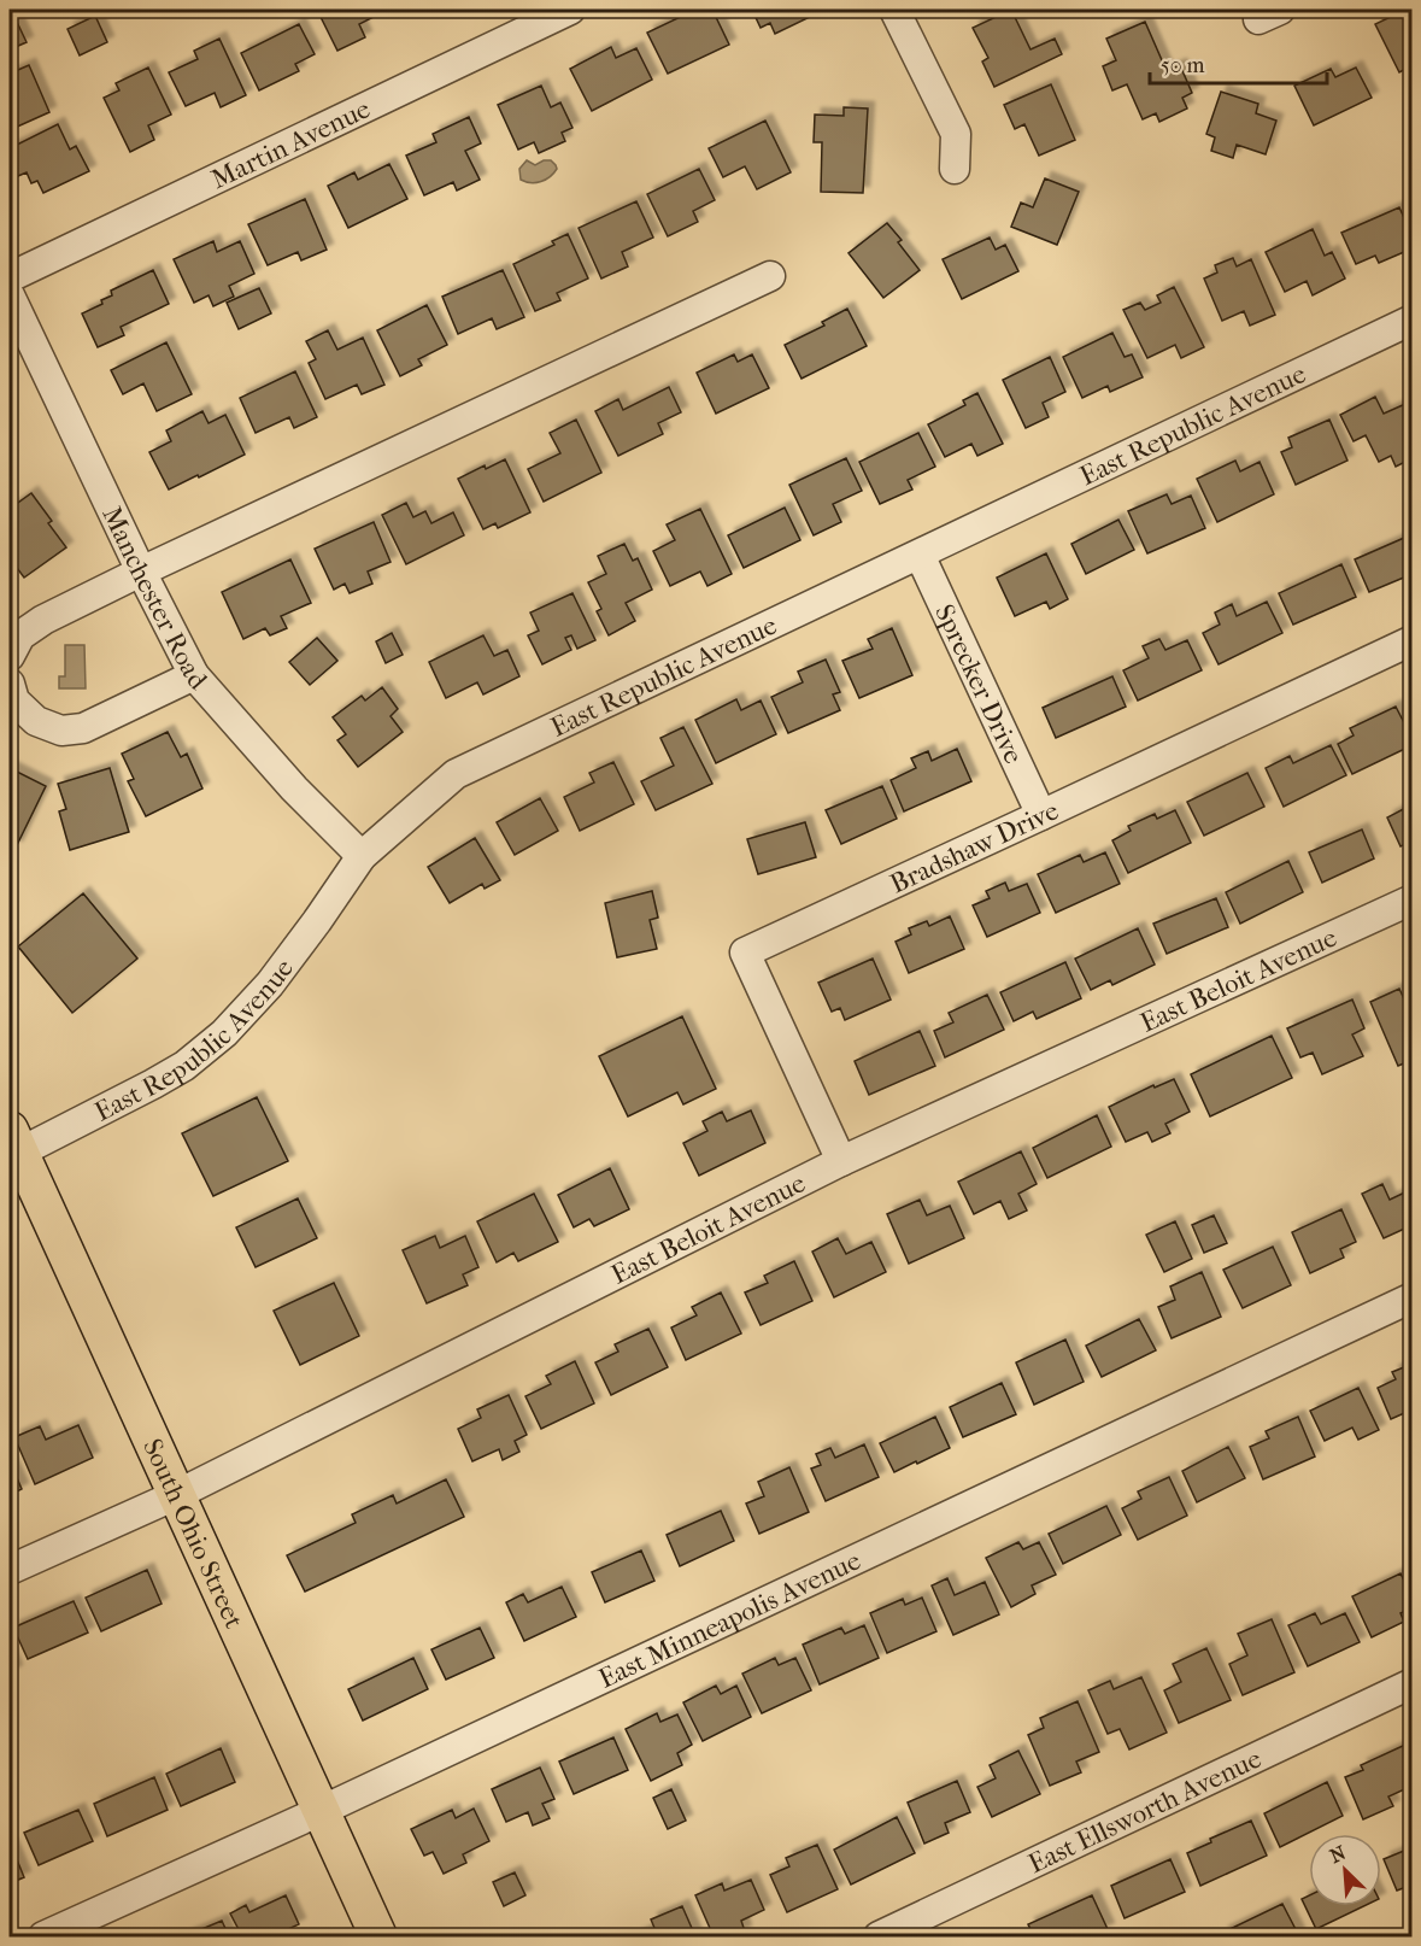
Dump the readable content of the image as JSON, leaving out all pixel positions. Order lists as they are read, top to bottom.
{
  "streets": {
    "main road": ["South Ohio Street"],
    "street": [
      "Martin Avenue",
      "East Republic Avenue",
      "Manchester Road",
      "Sprecker Drive",
      "Bradshaw Drive",
      "East Beloit Avenue",
      "East Minneapolis Avenue",
      "East Ellsworth Avenue"
    ]
  },
  "crossings": [
    ["East Republic Avenue", "Manchester Road"],
    ["East Republic Avenue", "Sprecker Drive"],
    ["East Republic Avenue", "South Ohio Street"],
    ["Sprecker Drive", "Bradshaw Drive"],
    ["Bradshaw Drive", "East Beloit Avenue"],
    ["East Beloit Avenue", "South Ohio Street"],
    ["South Ohio Street", "East Minneapolis Avenue"]
  ],
  "scale_bar": "50 m",
  "north": "top left"
}
